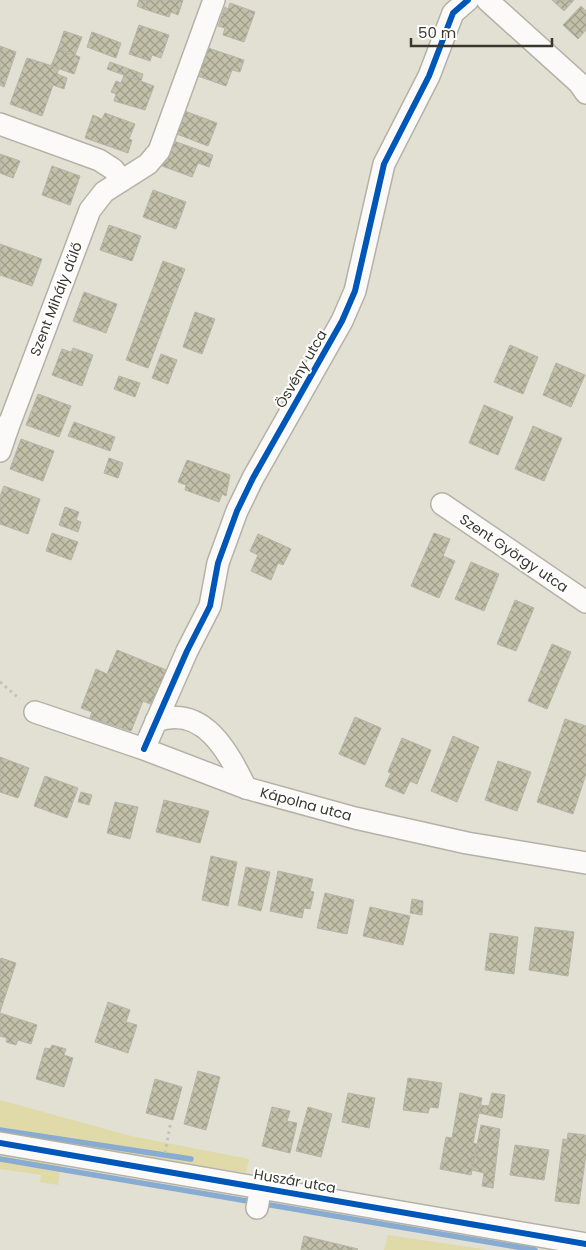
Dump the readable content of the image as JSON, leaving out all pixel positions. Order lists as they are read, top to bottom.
{
  "streets": {
    "street": [
      "Szent Mihály dűlő",
      "Ösvény utca",
      "Szent György utca",
      "Kápolna utca",
      "Huszár utca"
    ]
  },
  "crossings": [
    ["Ösvény utca", "Kápolna utca"]
  ],
  "scale_bar": "50 m"
}
